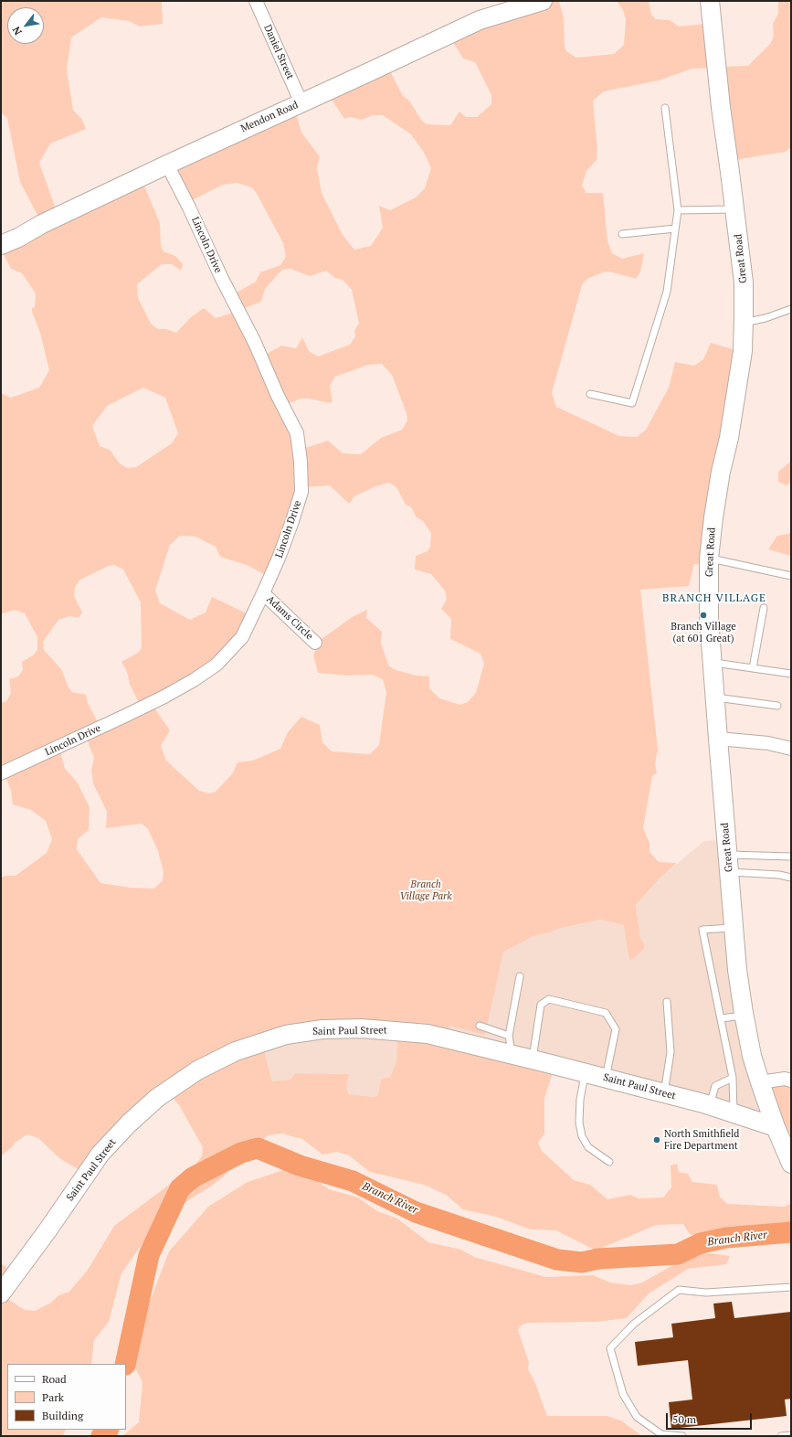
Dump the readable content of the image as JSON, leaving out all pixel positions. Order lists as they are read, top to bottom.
{
  "streets": {
    "main road": ["Mendon Road", "Great Road", "Saint Paul Street"],
    "street": ["Daniel Street", "Lincoln Drive", "Adams Circle"]
  },
  "crossings": [
    ["Daniel Street", "Mendon Road"],
    ["Mendon Road", "Lincoln Drive"],
    ["Lincoln Drive", "Adams Circle"],
    ["Great Road", "Saint Paul Street"]
  ],
  "districts": ["BRANCH VILLAGE"],
  "water": ["Branch River"],
  "parks": ["Branch Village Park"],
  "places": ["Branch Village (at 601 Great)", "North Smithfield Fire Department"],
  "legend": ["Road", "Park", "Building"],
  "scale_bar": "50 m",
  "north": "bottom left"
}
